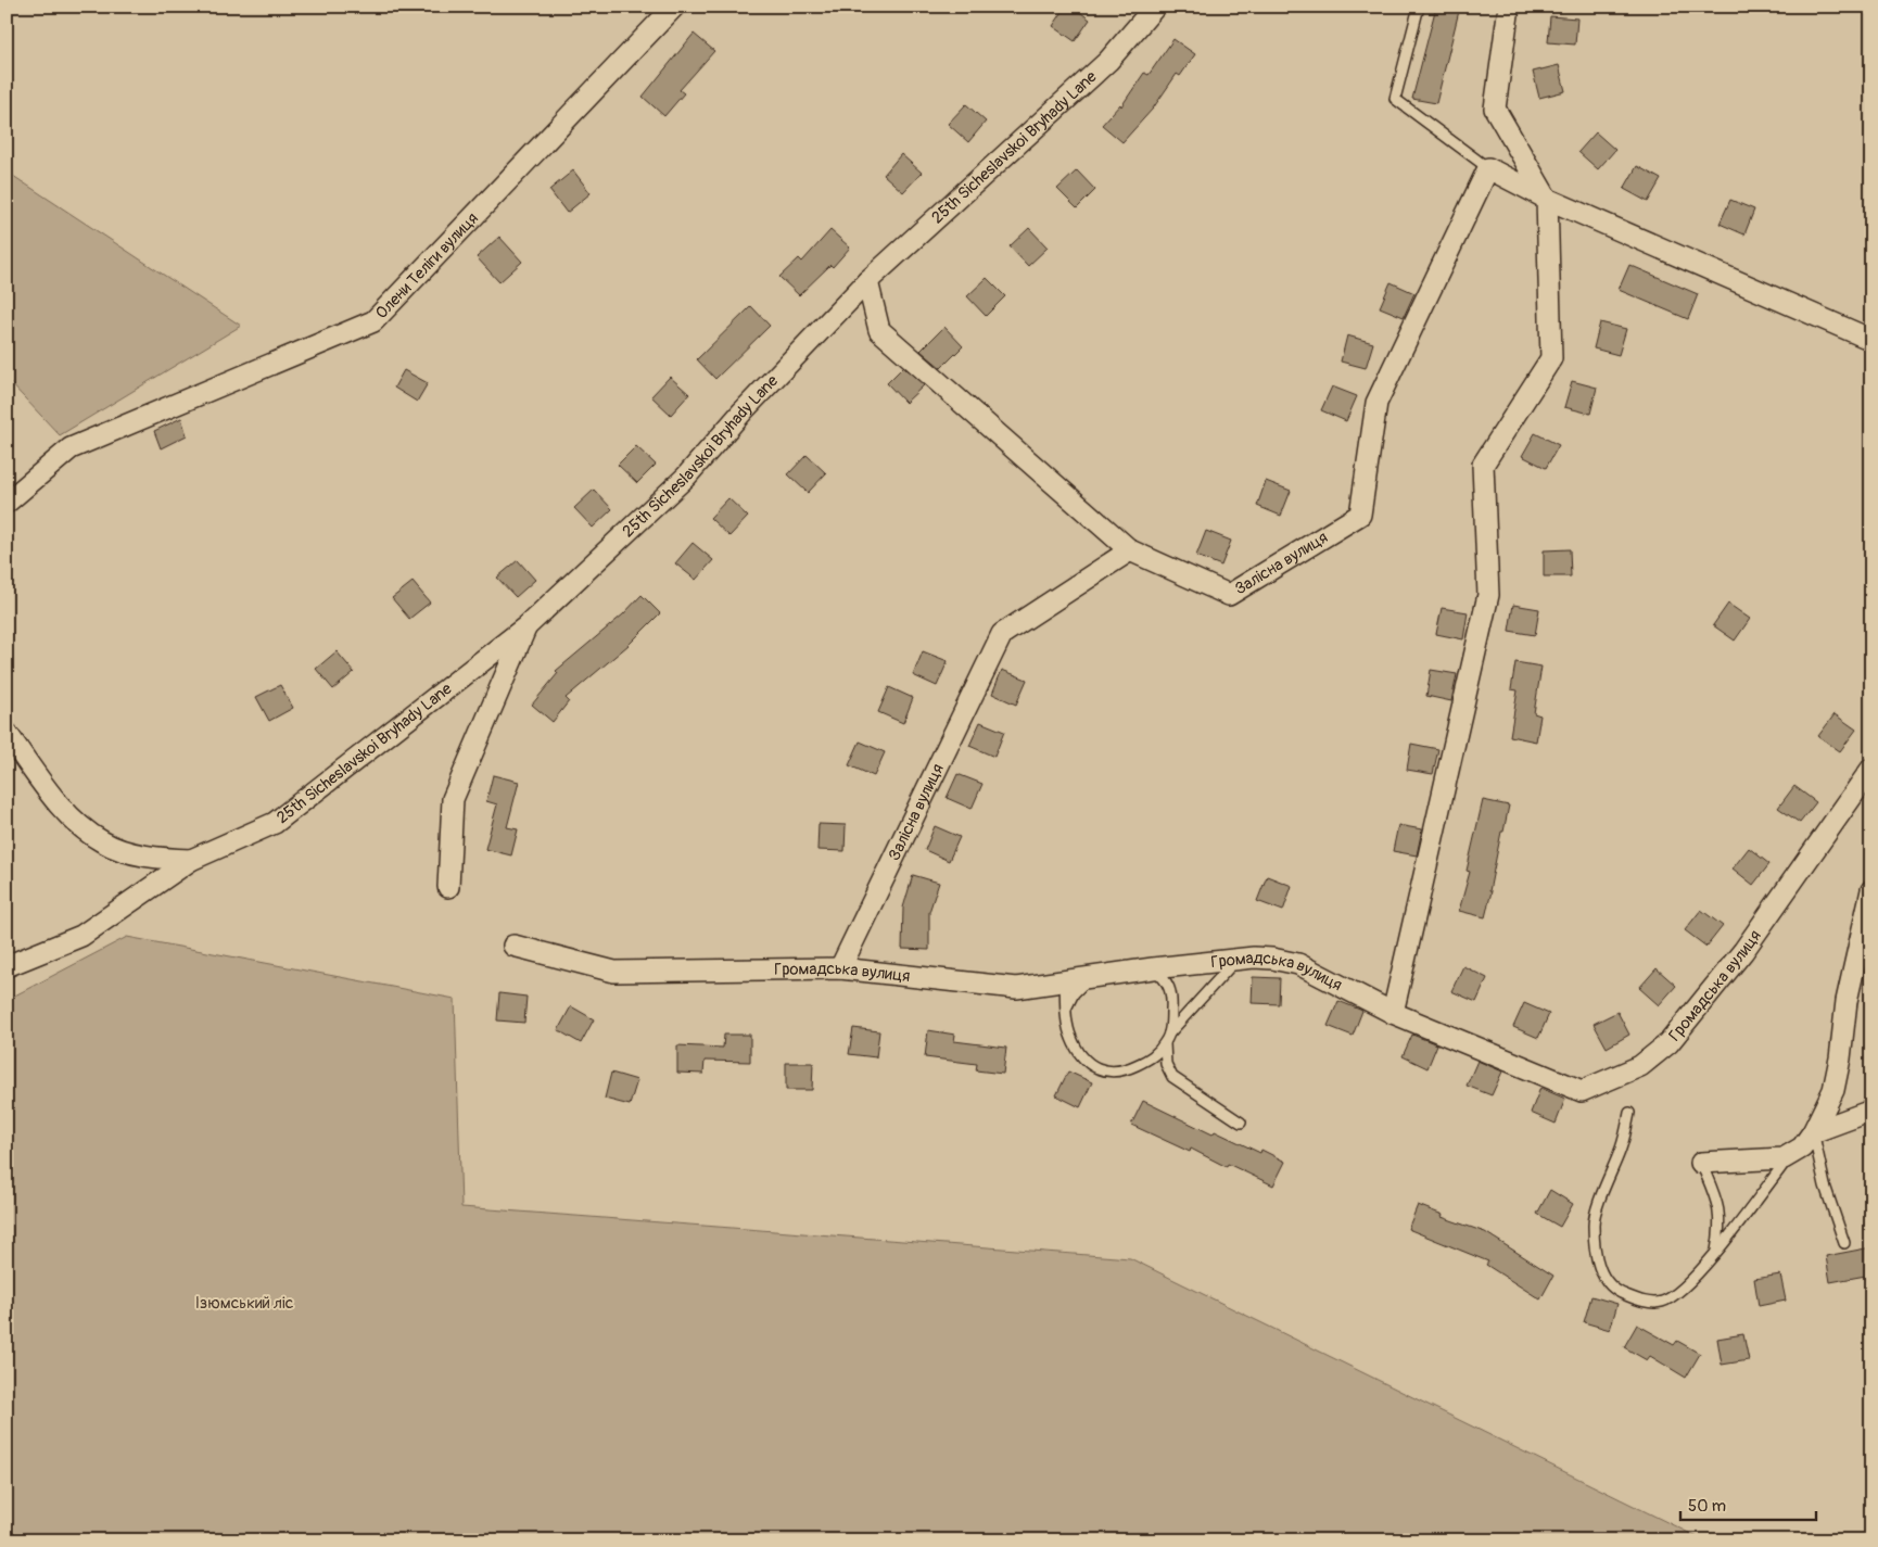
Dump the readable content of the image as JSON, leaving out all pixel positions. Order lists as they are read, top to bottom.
{
  "streets": {
    "street": [
      "25th Sicheslavskoi Bryhady Lane",
      "Олени Теліги вулиця",
      "Залісна вулиця",
      "Громадська вулиця"
    ]
  },
  "crossings": [
    ["Залісна вулиця", "Громадська вулиця"]
  ],
  "parks": ["Ізюмський ліс"],
  "scale_bar": "50 m"
}
